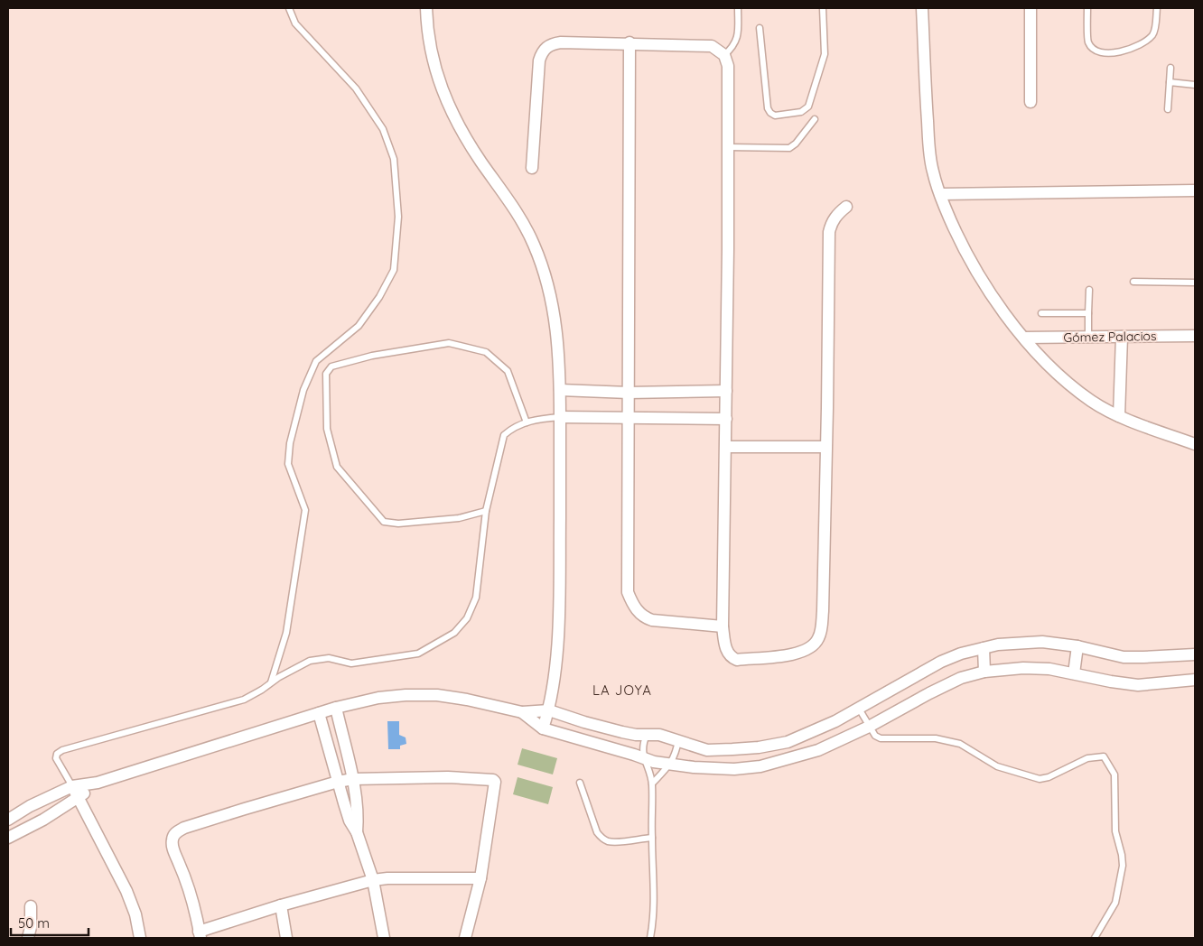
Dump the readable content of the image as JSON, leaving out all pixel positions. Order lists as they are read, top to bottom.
{
  "streets": {
    "street": ["Gómez Palacios"]
  },
  "districts": ["LA JOYA"],
  "scale_bar": "50 m"
}
